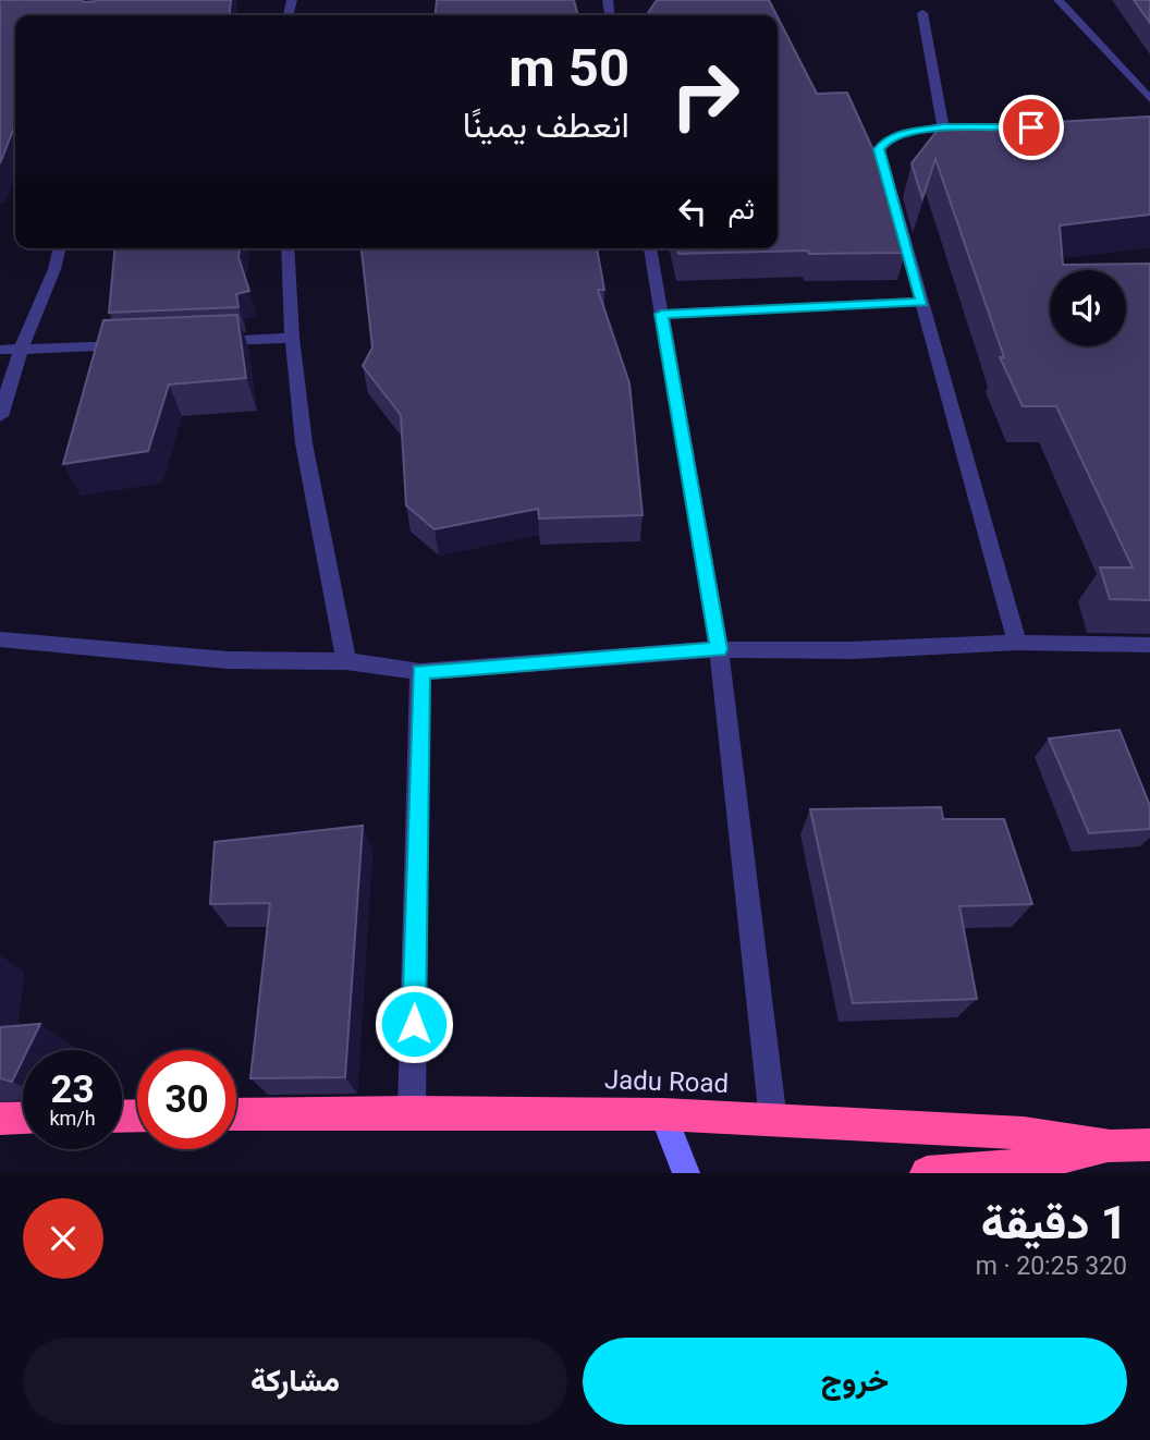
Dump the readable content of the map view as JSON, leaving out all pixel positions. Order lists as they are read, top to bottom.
{
  "streets": {
    "highway": ["Jadu Road"]
  },
  "page": {
    "turn": ["50 m", "انعطف يمينًا"],
    "then": "ثم",
    "speed": "23 km/h",
    "limit": "30",
    "heading": ["1 دقيقة", "320 m · 20:25"],
    "buttons": ["خروج", "مشاركة"]
  }
}
